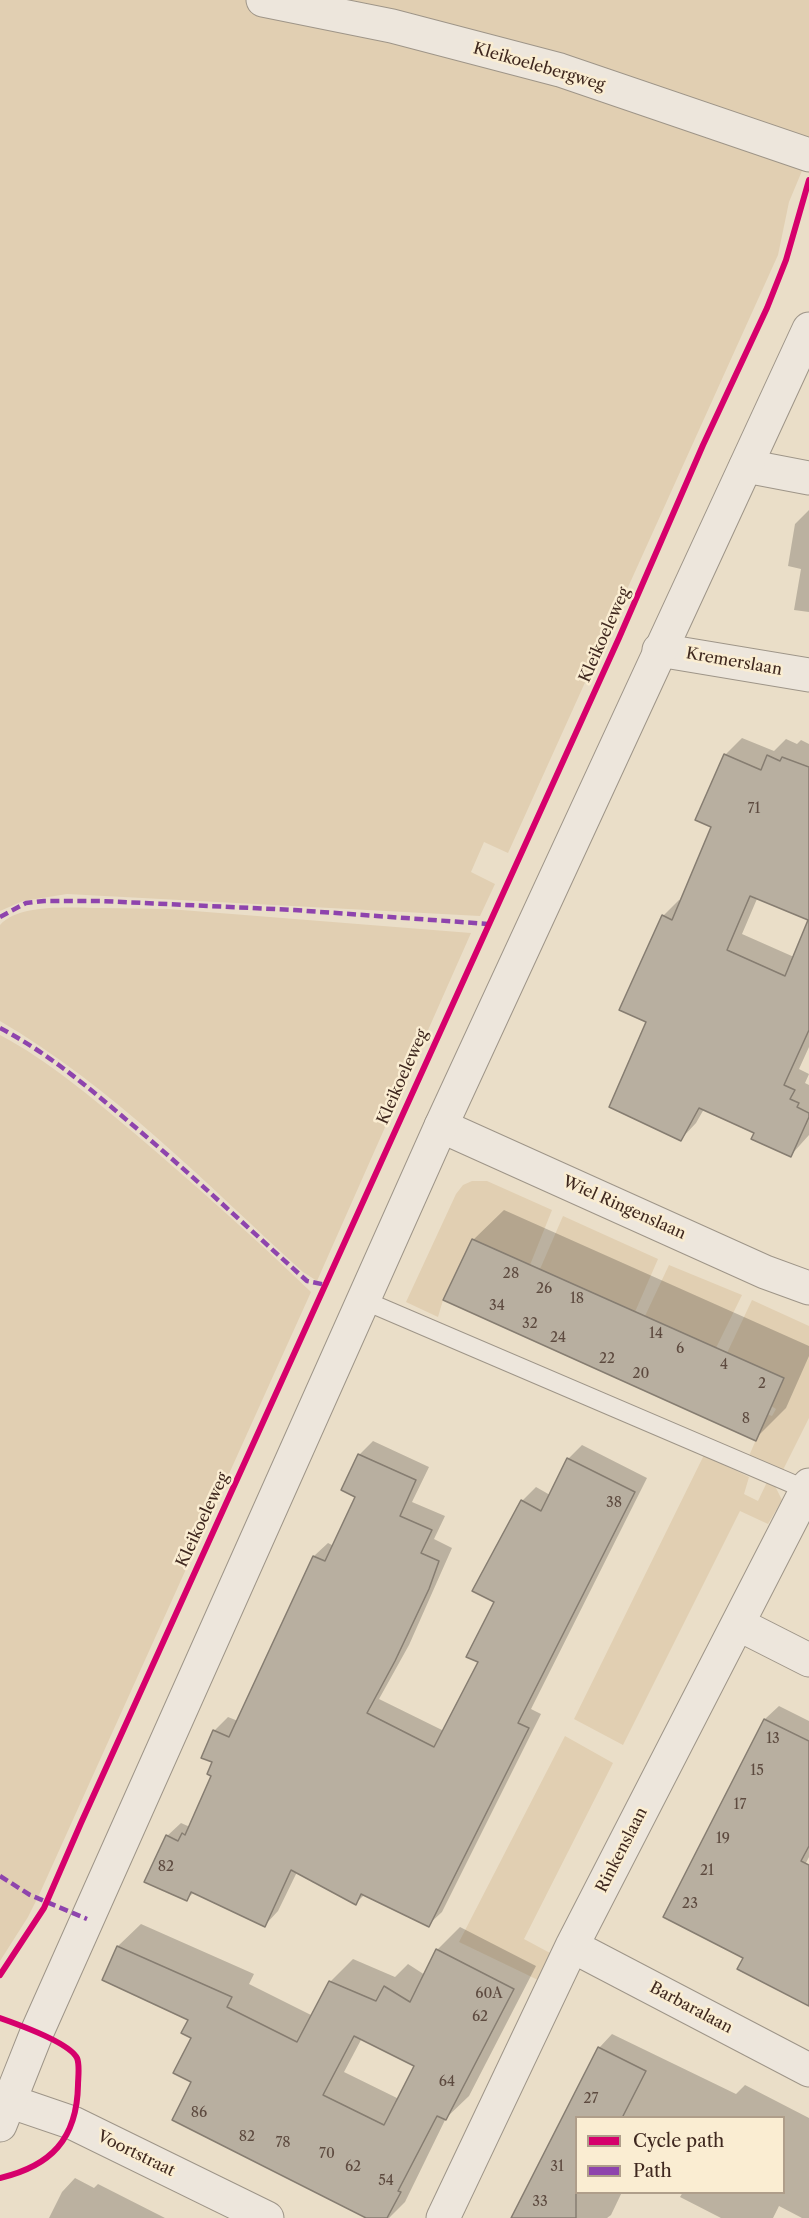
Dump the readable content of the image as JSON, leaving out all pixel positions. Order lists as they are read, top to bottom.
{
  "streets": {
    "street": [
      "Kleikoelebergweg",
      "Kremerslaan",
      "Wiel Ringenslaan",
      "Rinkenslaan",
      "Barbaralaan",
      "Voortstraat"
    ],
    "cycle path": ["Kleikoeleweg"]
  },
  "crossings": [
    ["Rinkenslaan", "Barbaralaan"]
  ],
  "house_numbers": [
    "71",
    "28",
    "26",
    "18",
    "34",
    "32",
    "14",
    "24",
    "6",
    "22",
    "4",
    "20",
    "2",
    "8",
    "38",
    "13",
    "15",
    "17",
    "19",
    "82",
    "21",
    "23",
    "60A",
    "62",
    "64",
    "27",
    "86",
    "82",
    "78",
    "70",
    "62",
    "31",
    "54",
    "33"
  ],
  "legend": ["Cycle path", "Path"]
}
